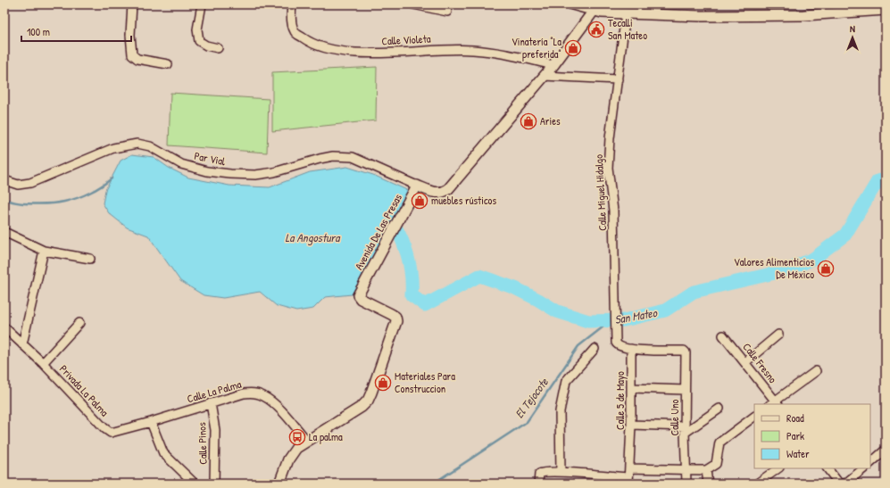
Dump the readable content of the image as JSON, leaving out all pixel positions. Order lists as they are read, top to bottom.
{
  "streets": {
    "main road": ["Avenida De Las Presas"],
    "street": [
      "Calle Violeta",
      "Par Vial",
      "Calle Miguel Hidalgo",
      "Calle Fresno",
      "Privada La Palma",
      "Calle La Palma",
      "Calle 5 de Mayo",
      "Calle Uno",
      "Calle Pinos"
    ]
  },
  "crossings": [
    ["Par Vial", "Avenida De Las Presas"],
    ["Calle Miguel Hidalgo", "Calle 5 de Mayo"],
    ["Calle Miguel Hidalgo", "Calle Uno"],
    ["Avenida De Las Presas", "Calle La Palma"],
    ["Privada La Palma", "Calle La Palma"],
    ["Calle La Palma", "Calle Pinos"],
    ["Calle 5 de Mayo", "Calle Uno"]
  ],
  "water": ["La Angostura", "San Mateo", "El Tejocote"],
  "places": {
    "public building": ["Tecalli San Mateo"],
    "shop": [
      "Vinatería \"La preferida\"",
      "Aries",
      "muebles rústicos",
      "Valores Alimenticios De México",
      "Materiales Para Construccion"
    ],
    "bus stop": ["La palma"]
  },
  "legend": ["Road", "Park", "Water"],
  "scale_bar": "100 m",
  "north": "top"
}
